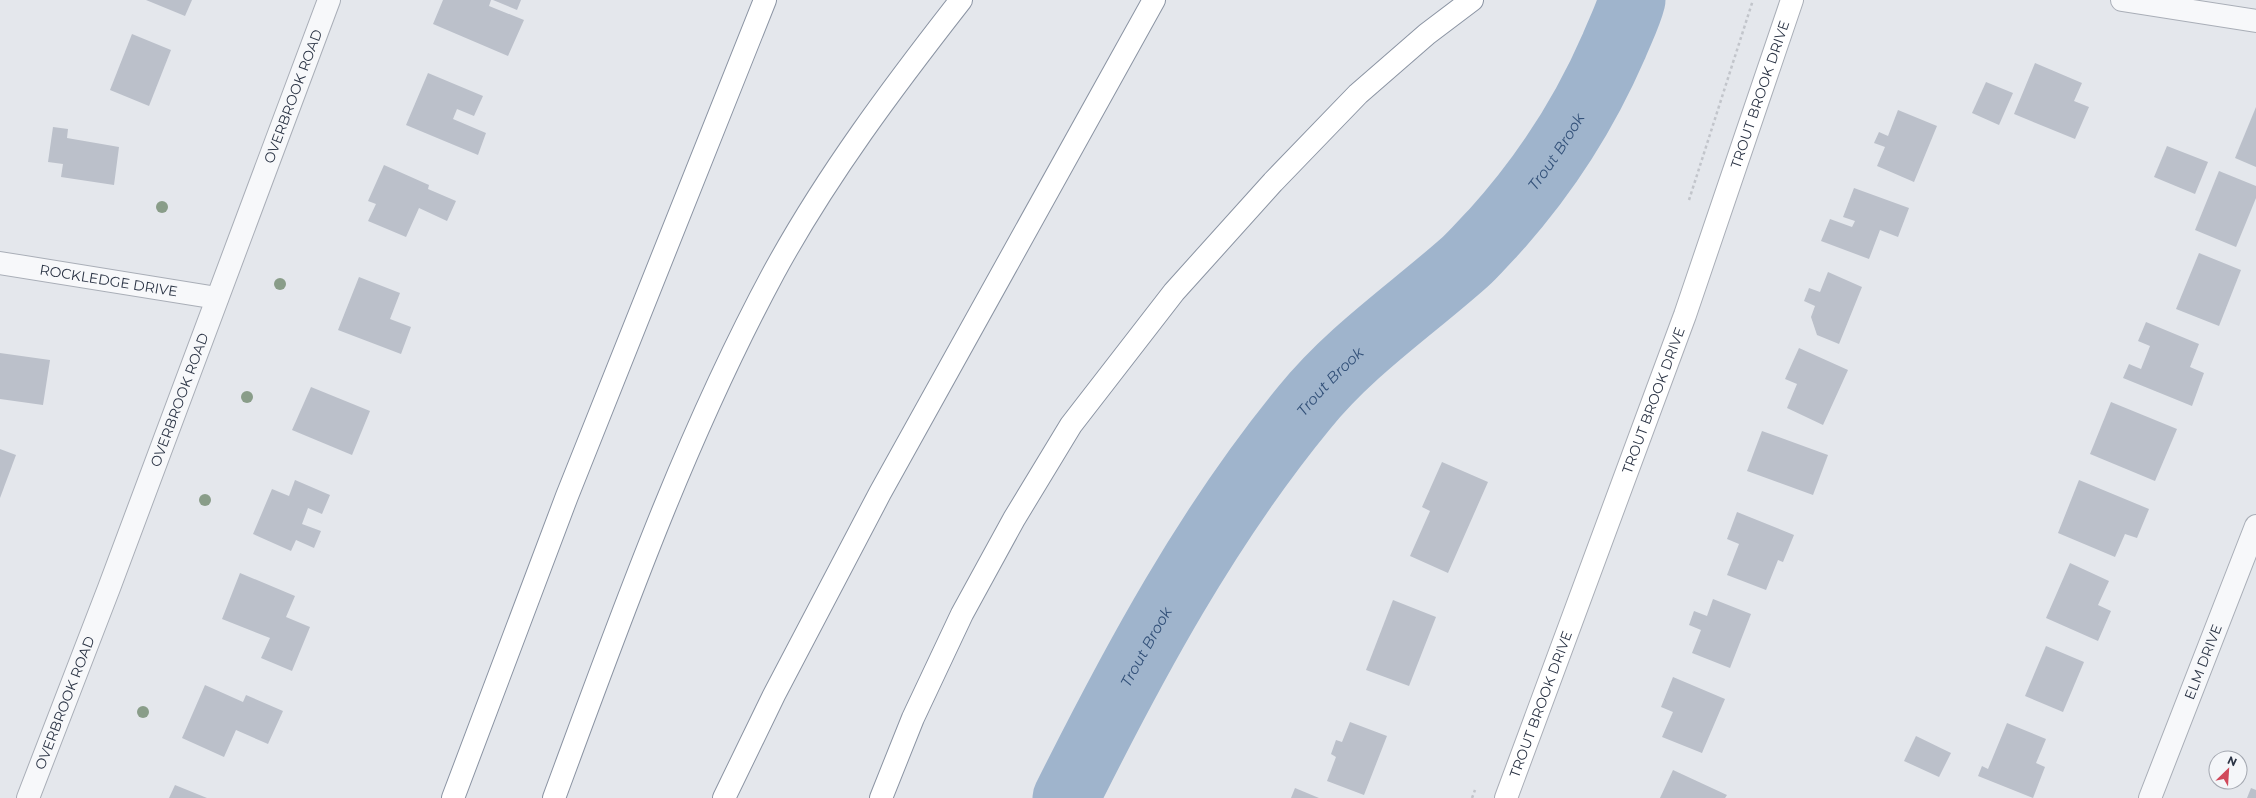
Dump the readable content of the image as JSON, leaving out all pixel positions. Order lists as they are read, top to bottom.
{
  "streets": {
    "main road": ["TROUT BROOK DRIVE"],
    "street": ["OVERBROOK ROAD", "ROCKLEDGE DRIVE", "ELM DRIVE"]
  },
  "crossings": [
    ["OVERBROOK ROAD", "ROCKLEDGE DRIVE"]
  ],
  "water": ["Trout Brook"],
  "north": "top right"
}
